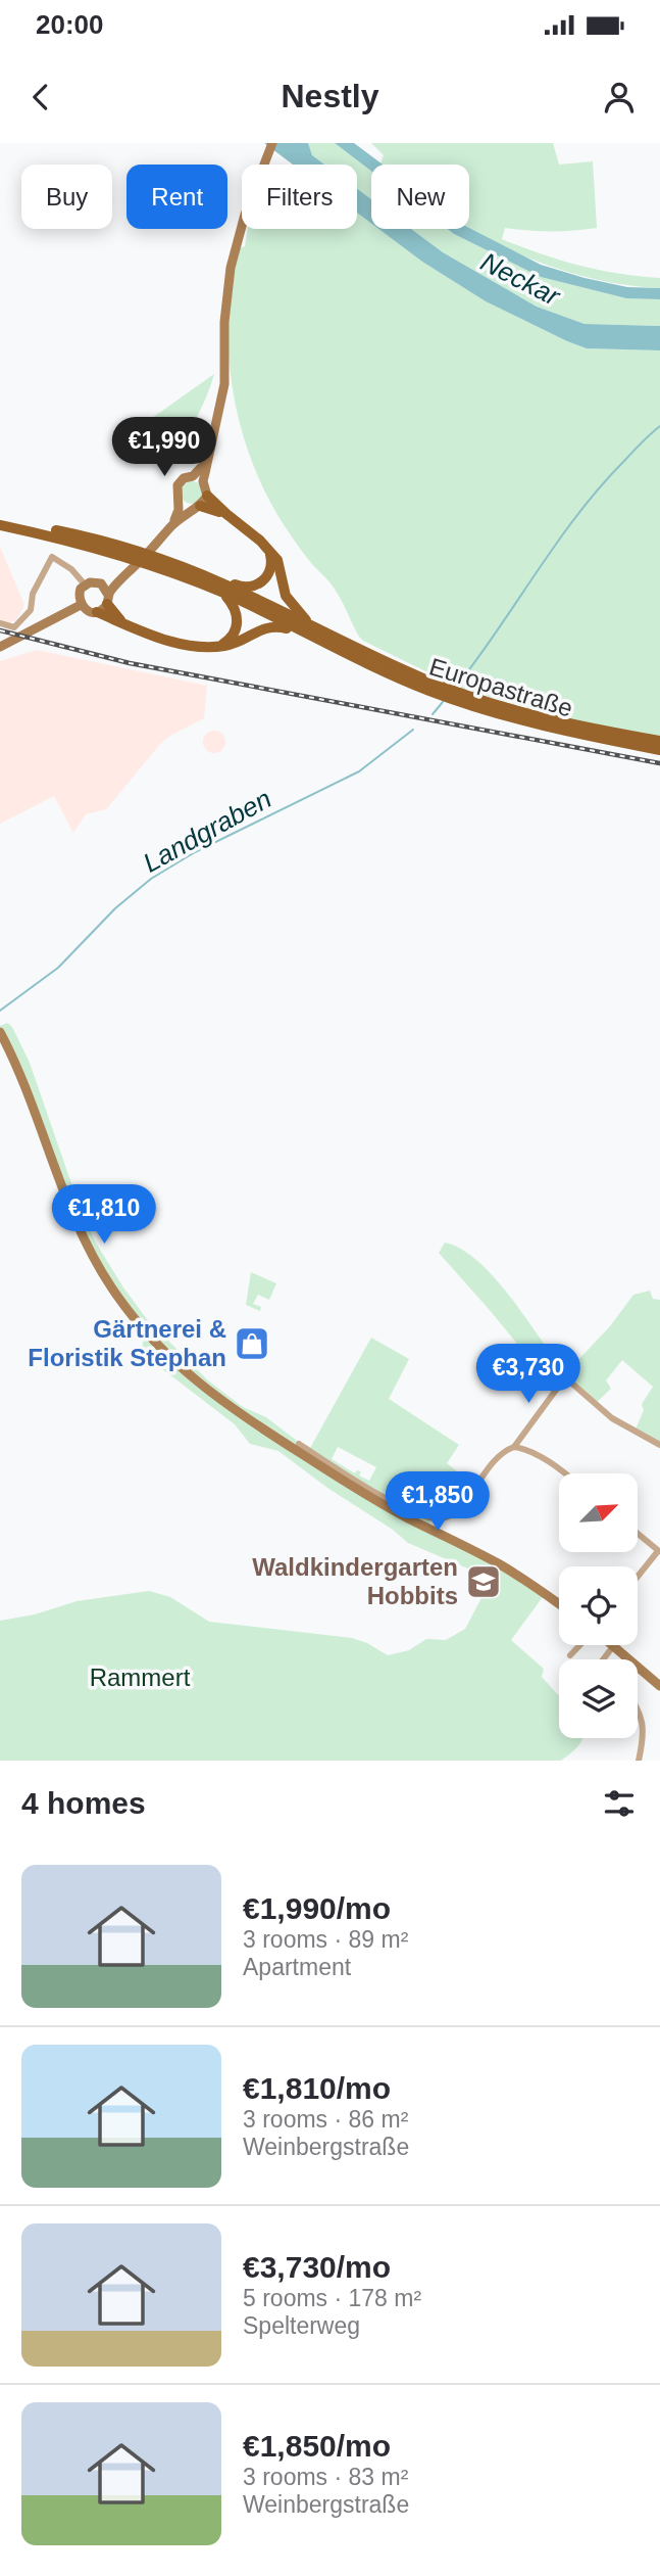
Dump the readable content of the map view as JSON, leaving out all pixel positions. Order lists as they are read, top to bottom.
{
  "streets": {
    "main road": ["Europastraße"]
  },
  "water": ["Neckar", "Landgraben"],
  "parks": ["Rammert"],
  "places": {
    "shop": ["Gärtnerei & Floristik Stephan"],
    "school or university": ["Waldkindergarten Hobbits"]
  },
  "north": "top right",
  "page": {
    "status": "20:00",
    "header": "Nestly",
    "chip": [
      "Buy",
      "Rent",
      "Filters",
      "New"
    ],
    "price": [
      "€1,990",
      "€1,810",
      "€3,730",
      "€1,850"
    ],
    "heading": "4 homes",
    "list": [
      {
        "name": "€1,990/mo",
        "note": "3 rooms · 89 m² · Apartment"
      },
      {
        "name": "€1,810/mo",
        "note": "3 rooms · 86 m² · Weinbergstraße"
      },
      {
        "name": "€3,730/mo",
        "note": "5 rooms · 178 m² · Spelterweg"
      },
      {
        "name": "€1,850/mo",
        "note": "3 rooms · 83 m² · Weinbergstraße"
      }
    ]
  }
}
